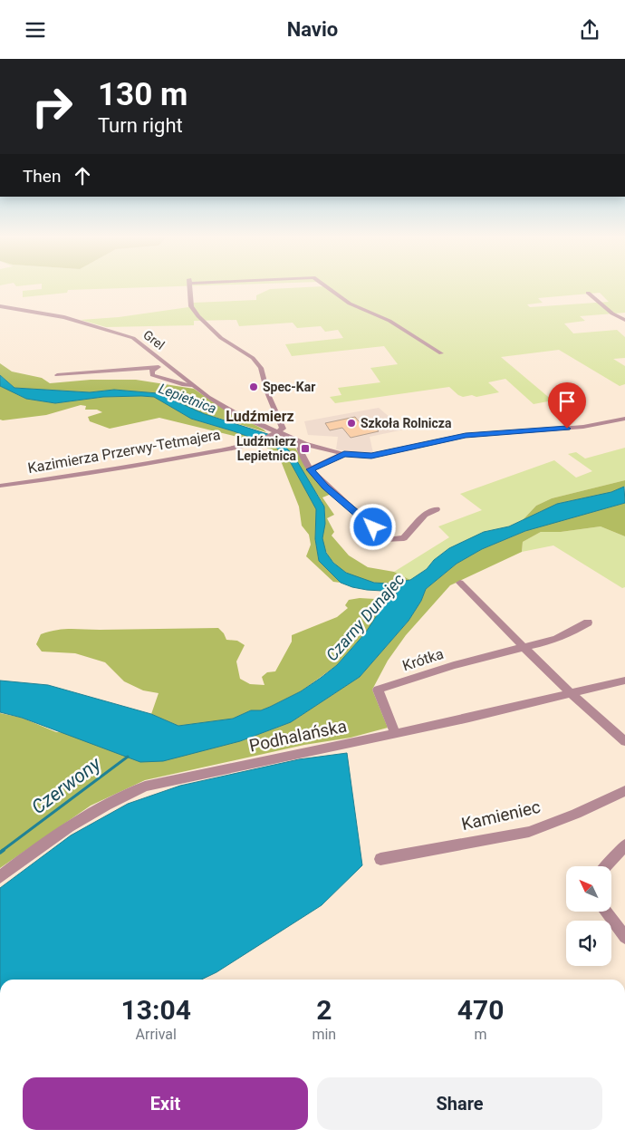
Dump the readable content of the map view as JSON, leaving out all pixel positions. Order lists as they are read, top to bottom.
{
  "streets": {
    "street": [
      "Grel",
      "Kazimierza Przerwy-Tetmajera",
      "Krótka",
      "Podhalańska",
      "Kamieniec"
    ]
  },
  "crossings": [
    ["Grel", "Kazimierza Przerwy-Tetmajera"],
    ["Krótka", "Podhalańska"]
  ],
  "districts": ["Ludźmierz"],
  "water": ["Lepietnica", "Czarny Dunajec", "Czerwony"],
  "places": {
    "other": ["Spec-Kar", "Szkoła Rolnicza"],
    "transit": ["Ludźmierz Lepietnica"]
  },
  "north": "top left",
  "page": {
    "header": "Navio",
    "turn": ["130 m", "Turn right"],
    "then": "Then",
    "eta": [
      "13:04",
      "Arrival",
      "2",
      "min",
      "470",
      "m"
    ],
    "buttons": ["Exit", "Share"]
  }
}
